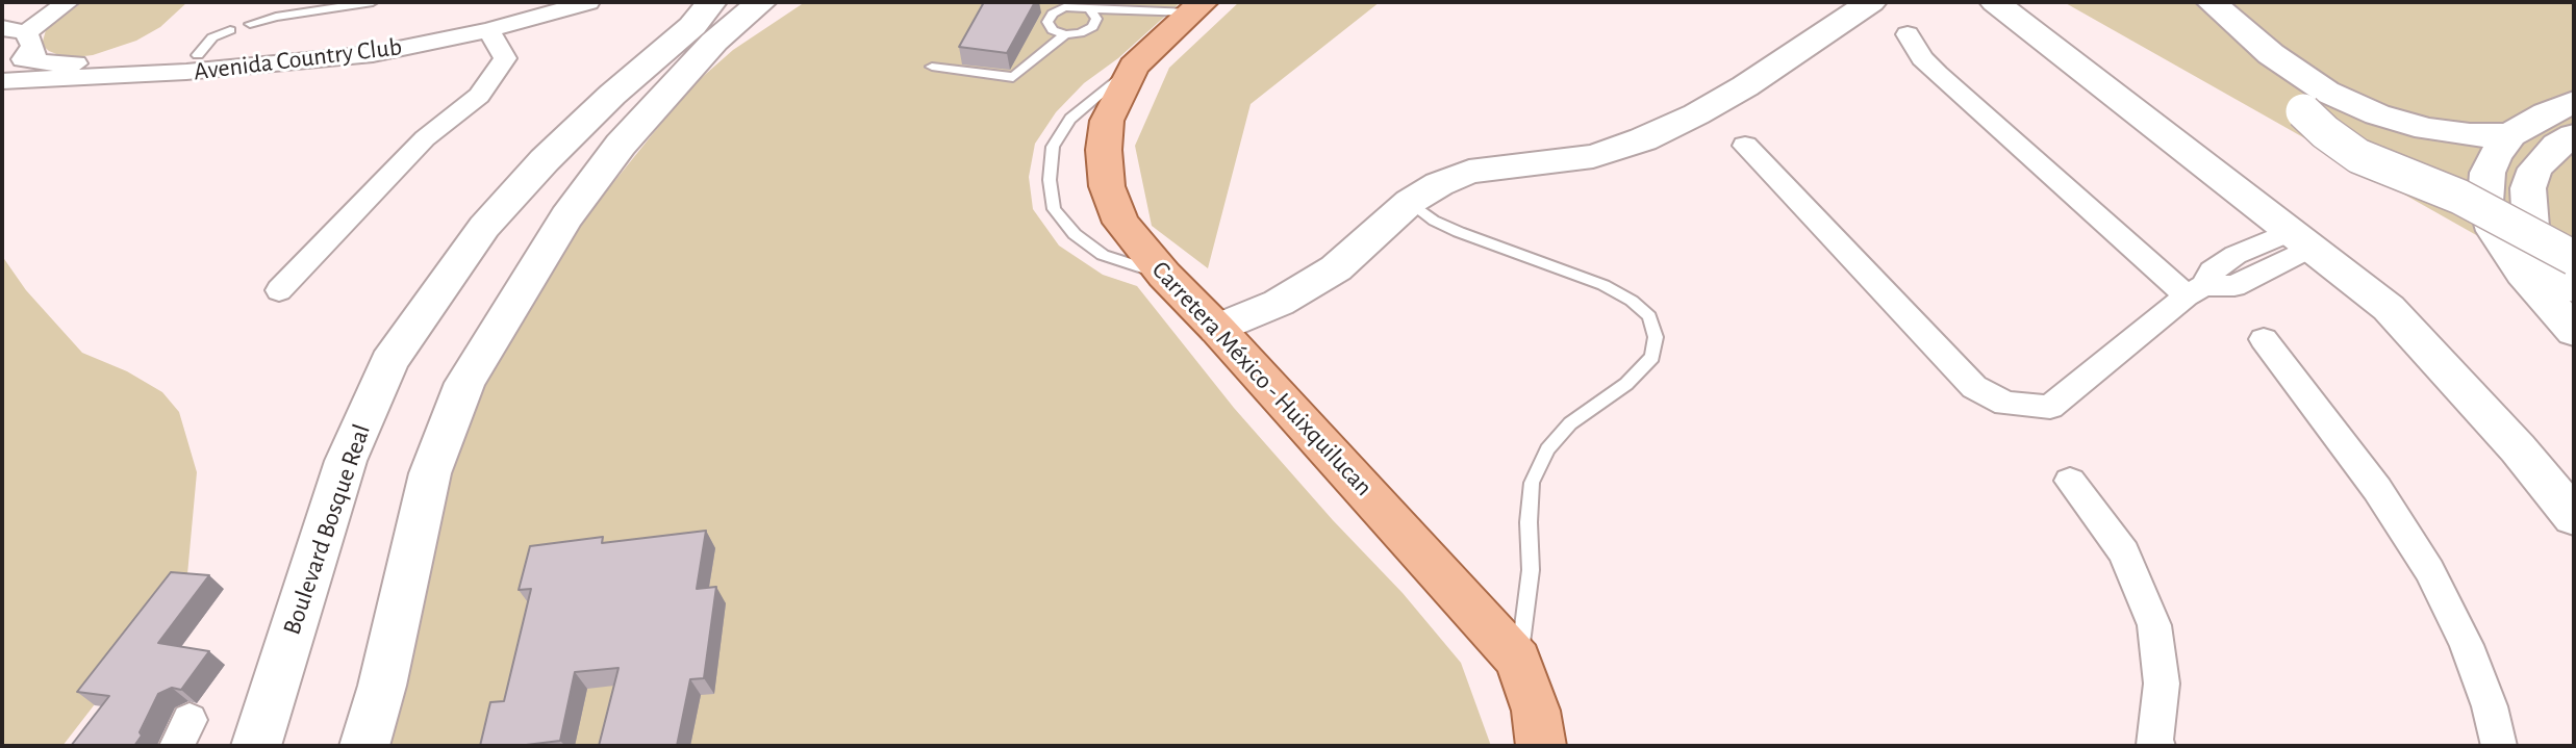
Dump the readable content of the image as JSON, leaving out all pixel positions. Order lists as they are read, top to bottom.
{
  "streets": {
    "main road": ["Carretera México - Huixquilucan"],
    "street": ["Avenida Country Club", "Boulevard Bosque Real"]
  }
}
